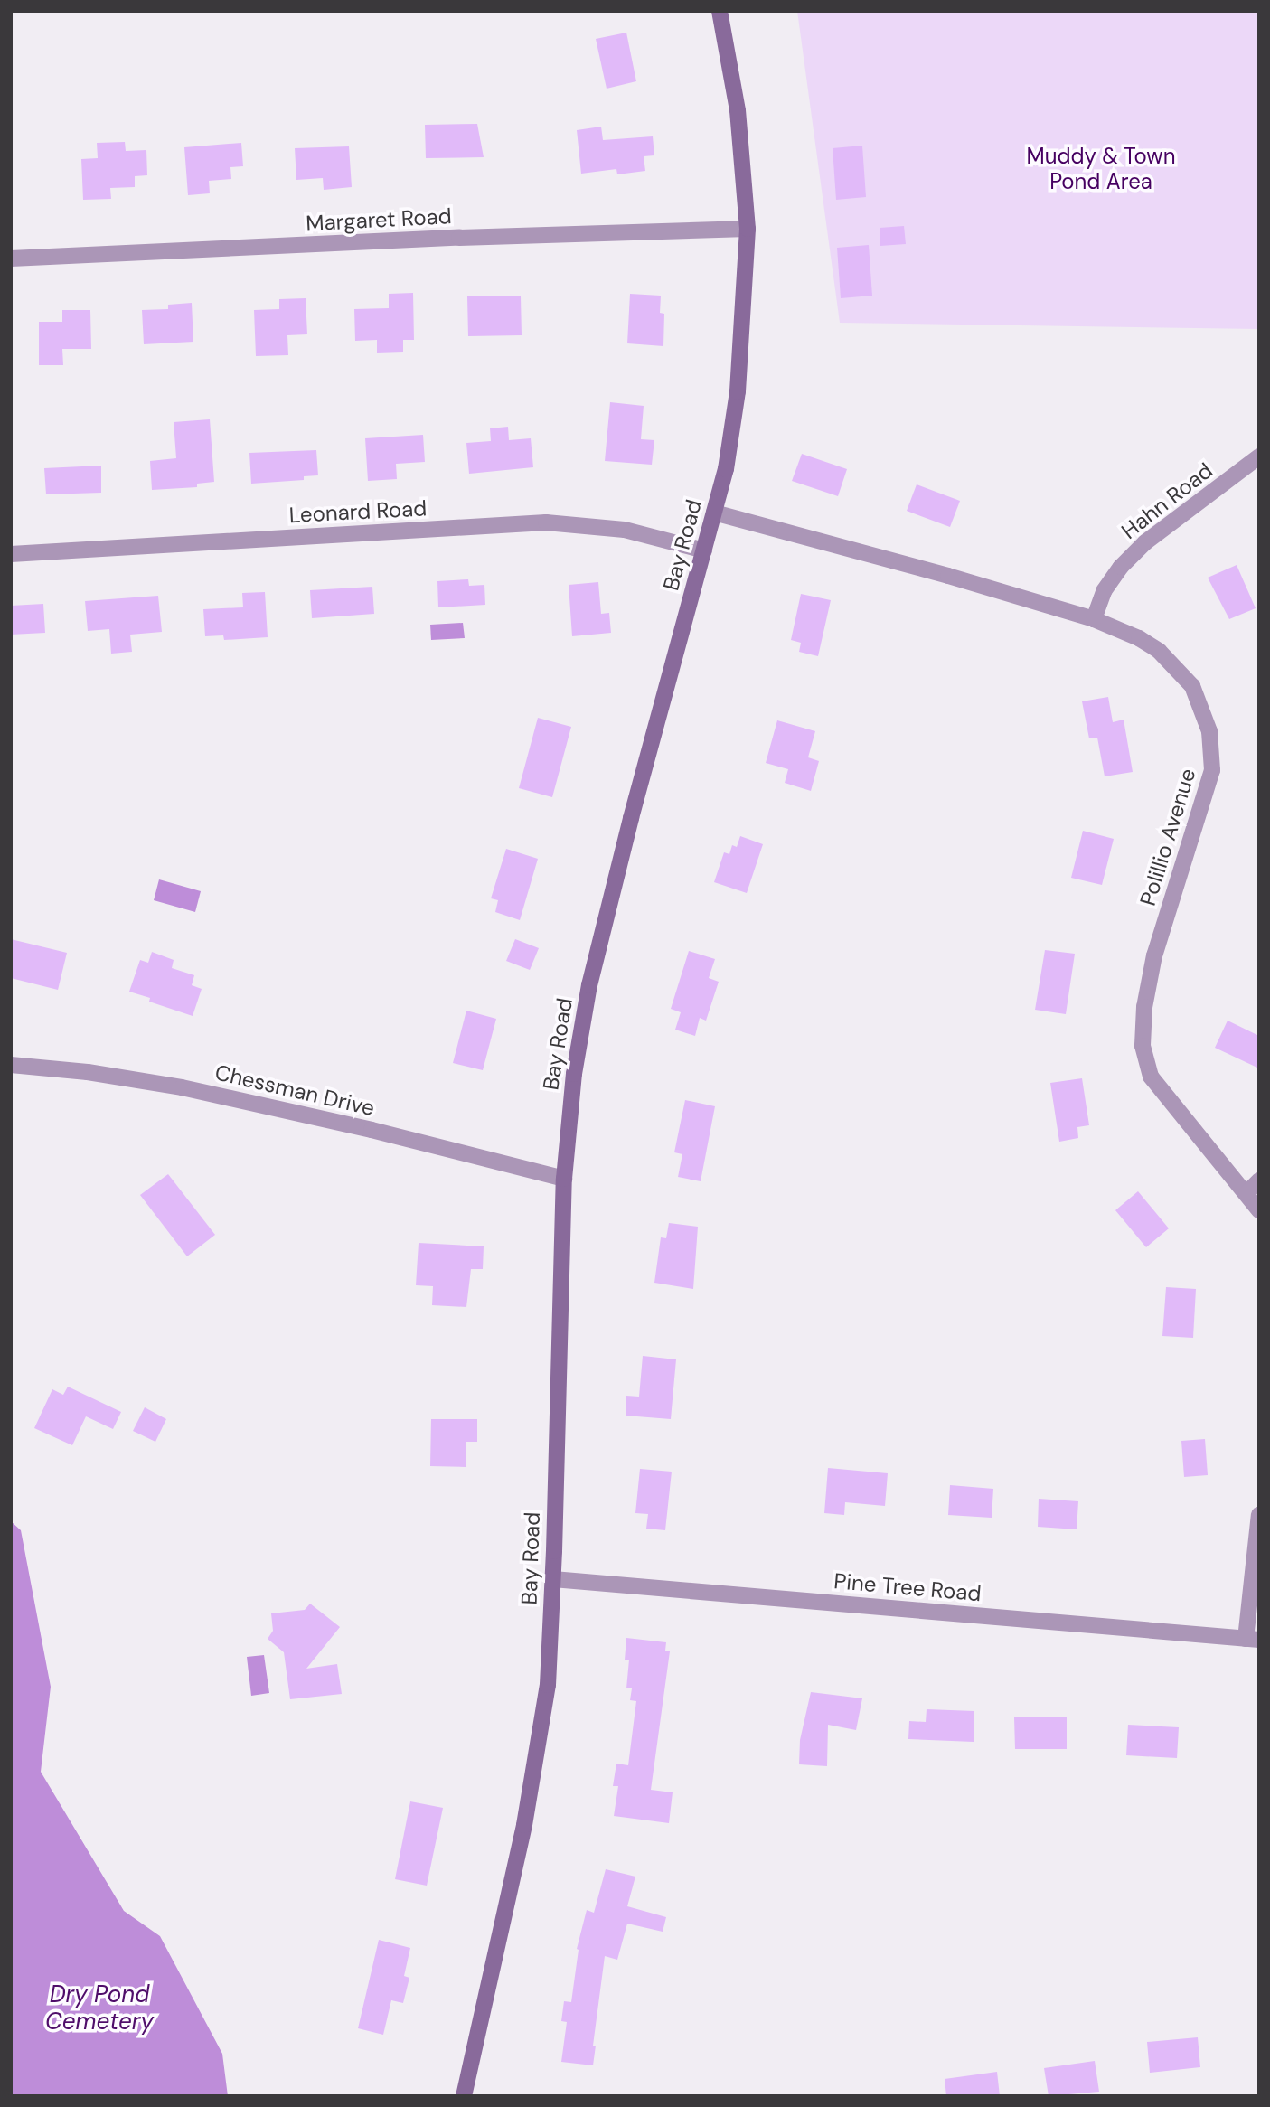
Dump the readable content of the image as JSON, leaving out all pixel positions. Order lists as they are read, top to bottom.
{
  "streets": {
    "main road": ["Bay Road"],
    "street": [
      "Margaret Road",
      "Hahn Road",
      "Leonard Road",
      "Polillio Avenue",
      "Chessman Drive",
      "Pine Tree Road"
    ]
  },
  "crossings": [
    ["Margaret Road", "Bay Road"],
    ["Hahn Road", "Polillio Avenue"],
    ["Leonard Road", "Bay Road"],
    ["Bay Road", "Polillio Avenue"],
    ["Bay Road", "Chessman Drive"],
    ["Bay Road", "Pine Tree Road"]
  ],
  "water": ["Dry Pond Cemetery"],
  "parks": ["Muddy & Town Pond Area"]
}
